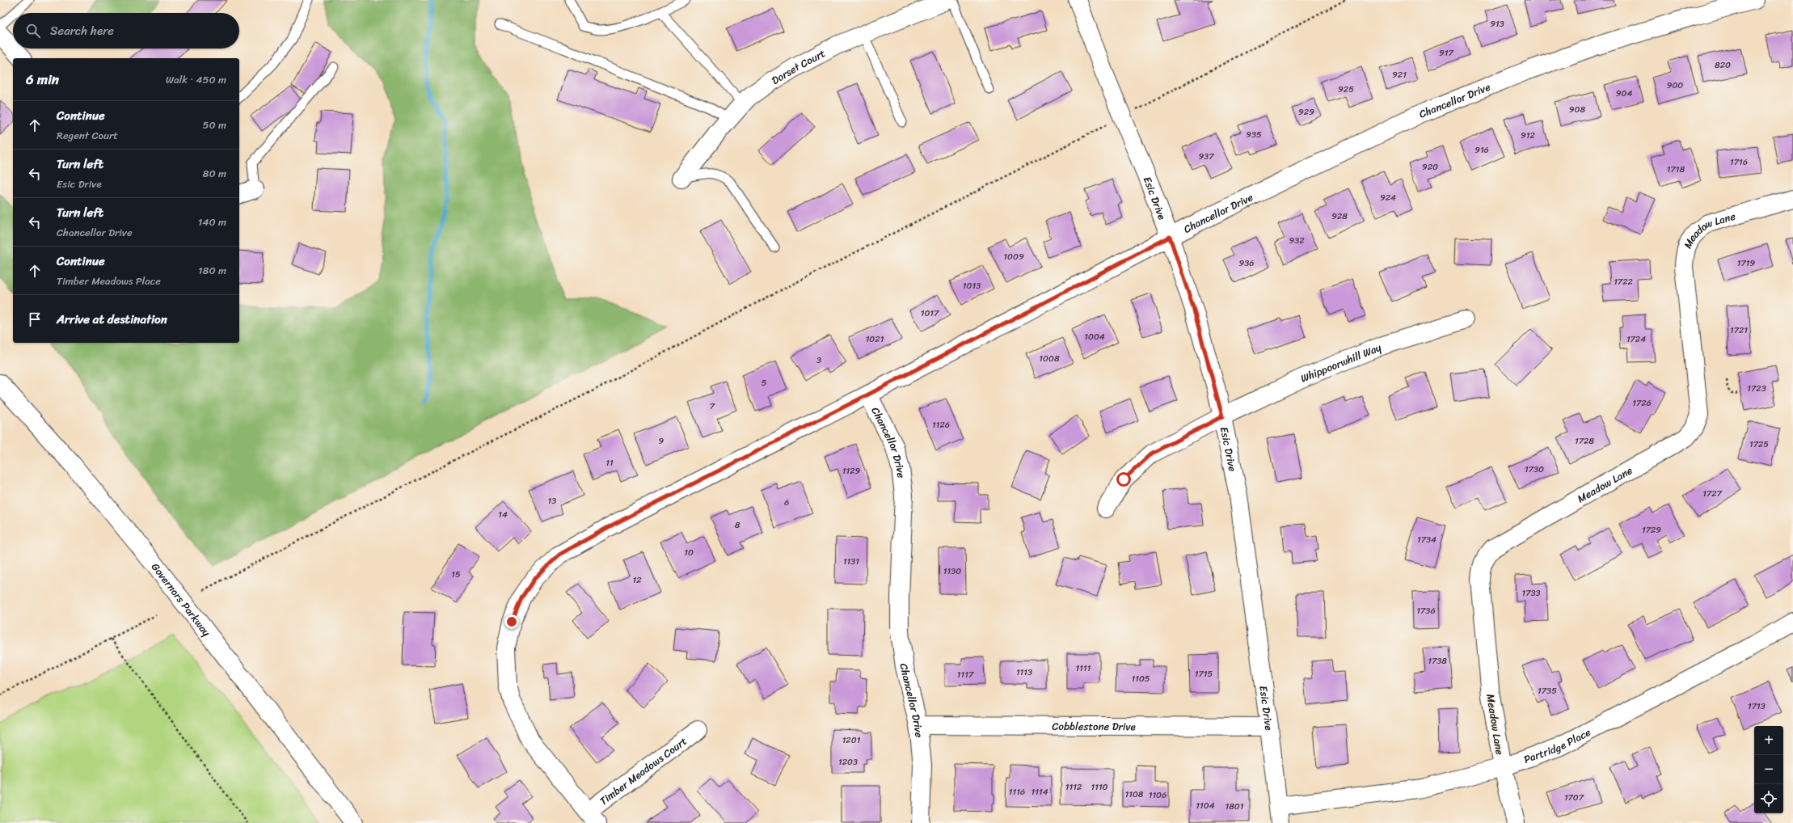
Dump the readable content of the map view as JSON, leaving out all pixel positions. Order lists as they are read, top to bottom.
{
  "streets": {
    "street": [
      "Dorset Court",
      "Chancellor Drive",
      "Esic Drive",
      "Meadow Lane",
      "Whippoorwhill Way",
      "Governors Parkway",
      "Cobblestone Drive",
      "Partridge Place",
      "Timber Meadows Court"
    ]
  },
  "crossings": [
    ["Chancellor Drive", "Esic Drive"],
    ["Chancellor Drive", "Cobblestone Drive"],
    ["Esic Drive", "Whippoorwhill Way"],
    ["Esic Drive", "Cobblestone Drive"],
    ["Esic Drive", "Partridge Place"],
    ["Meadow Lane", "Partridge Place"]
  ],
  "house_numbers": [
    "913",
    "917",
    "820",
    "921",
    "900",
    "925",
    "904",
    "908",
    "929",
    "935",
    "912",
    "916",
    "937",
    "1716",
    "920",
    "1718",
    "924",
    "928",
    "932",
    "1009",
    "936",
    "1719",
    "1722",
    "1013",
    "1017",
    "1721",
    "1004",
    "1021",
    "1724",
    "1008",
    "3",
    "5",
    "1723",
    "1726",
    "7",
    "1126",
    "9",
    "1728",
    "1725",
    "11",
    "1730",
    "1129",
    "1727",
    "13",
    "6",
    "14",
    "8",
    "1729",
    "1734",
    "10",
    "1131",
    "1130",
    "15",
    "12",
    "1733",
    "1736",
    "1738",
    "1111",
    "1113",
    "1715",
    "1117",
    "1105",
    "1735",
    "1713",
    "1201",
    "1203",
    "1112",
    "1110",
    "1116",
    "1114",
    "1108",
    "1106",
    "1707",
    "1104",
    "1801"
  ],
  "page": {
    "search": "Search here",
    "heading": ["6 min", "Walk · 450 m"],
    "list": [
      ["Continue", "Regent Court", "50 m"],
      ["Turn left", "Esic Drive", "80 m"],
      ["Turn left", "Chancellor Drive", "140 m"],
      ["Continue", "Timber Meadows Place", "180 m"],
      "Arrive at destination"
    ],
    "map_buttons": ["+", "−"]
  }
}
